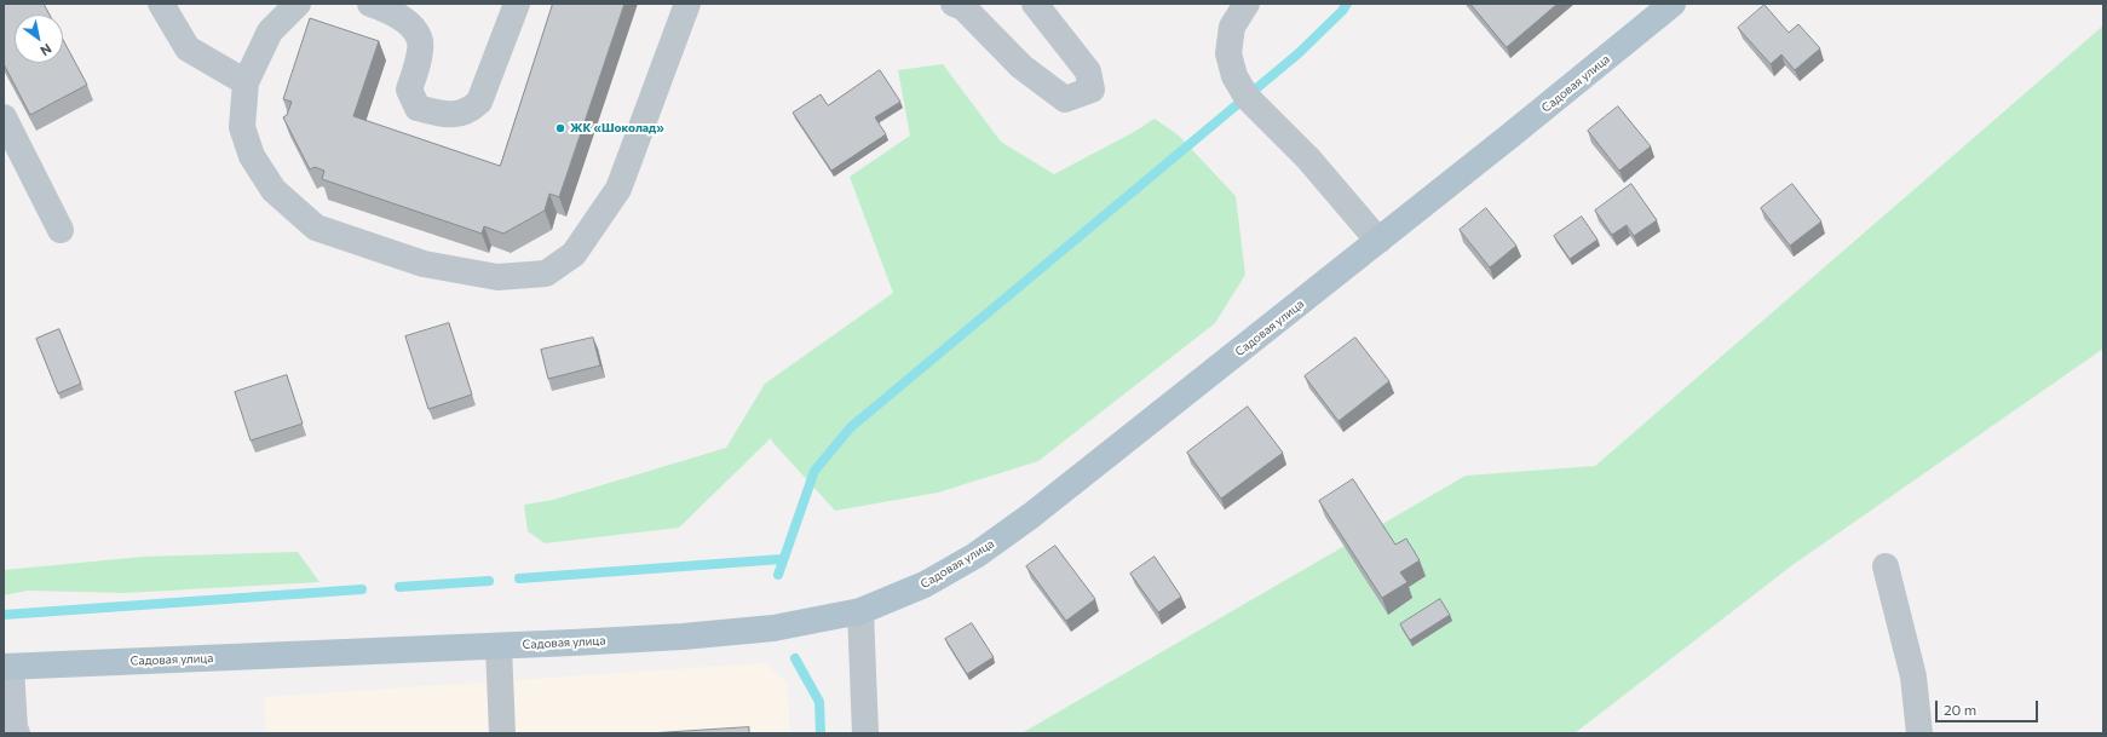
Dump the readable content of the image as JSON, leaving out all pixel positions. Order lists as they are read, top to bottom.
{
  "streets": {
    "main road": ["Садовая улица"]
  },
  "places": ["ЖК «Шоколад»"],
  "scale_bar": "20 m",
  "north": "bottom right"
}
